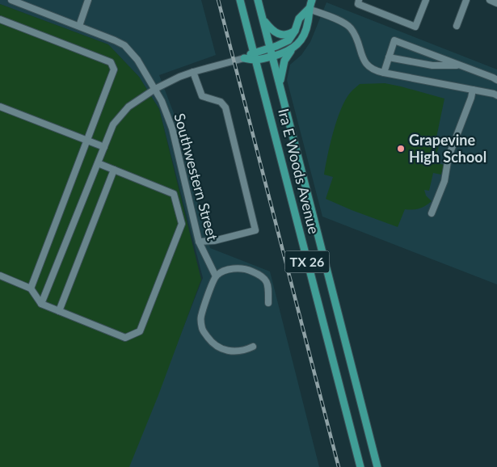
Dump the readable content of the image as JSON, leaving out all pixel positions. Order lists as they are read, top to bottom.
{
  "streets": {
    "main road": ["Ira E Woods Avenue", "TX 26"],
    "street": ["Southwestern Street"]
  },
  "places": ["Grapevine High School"]
}
